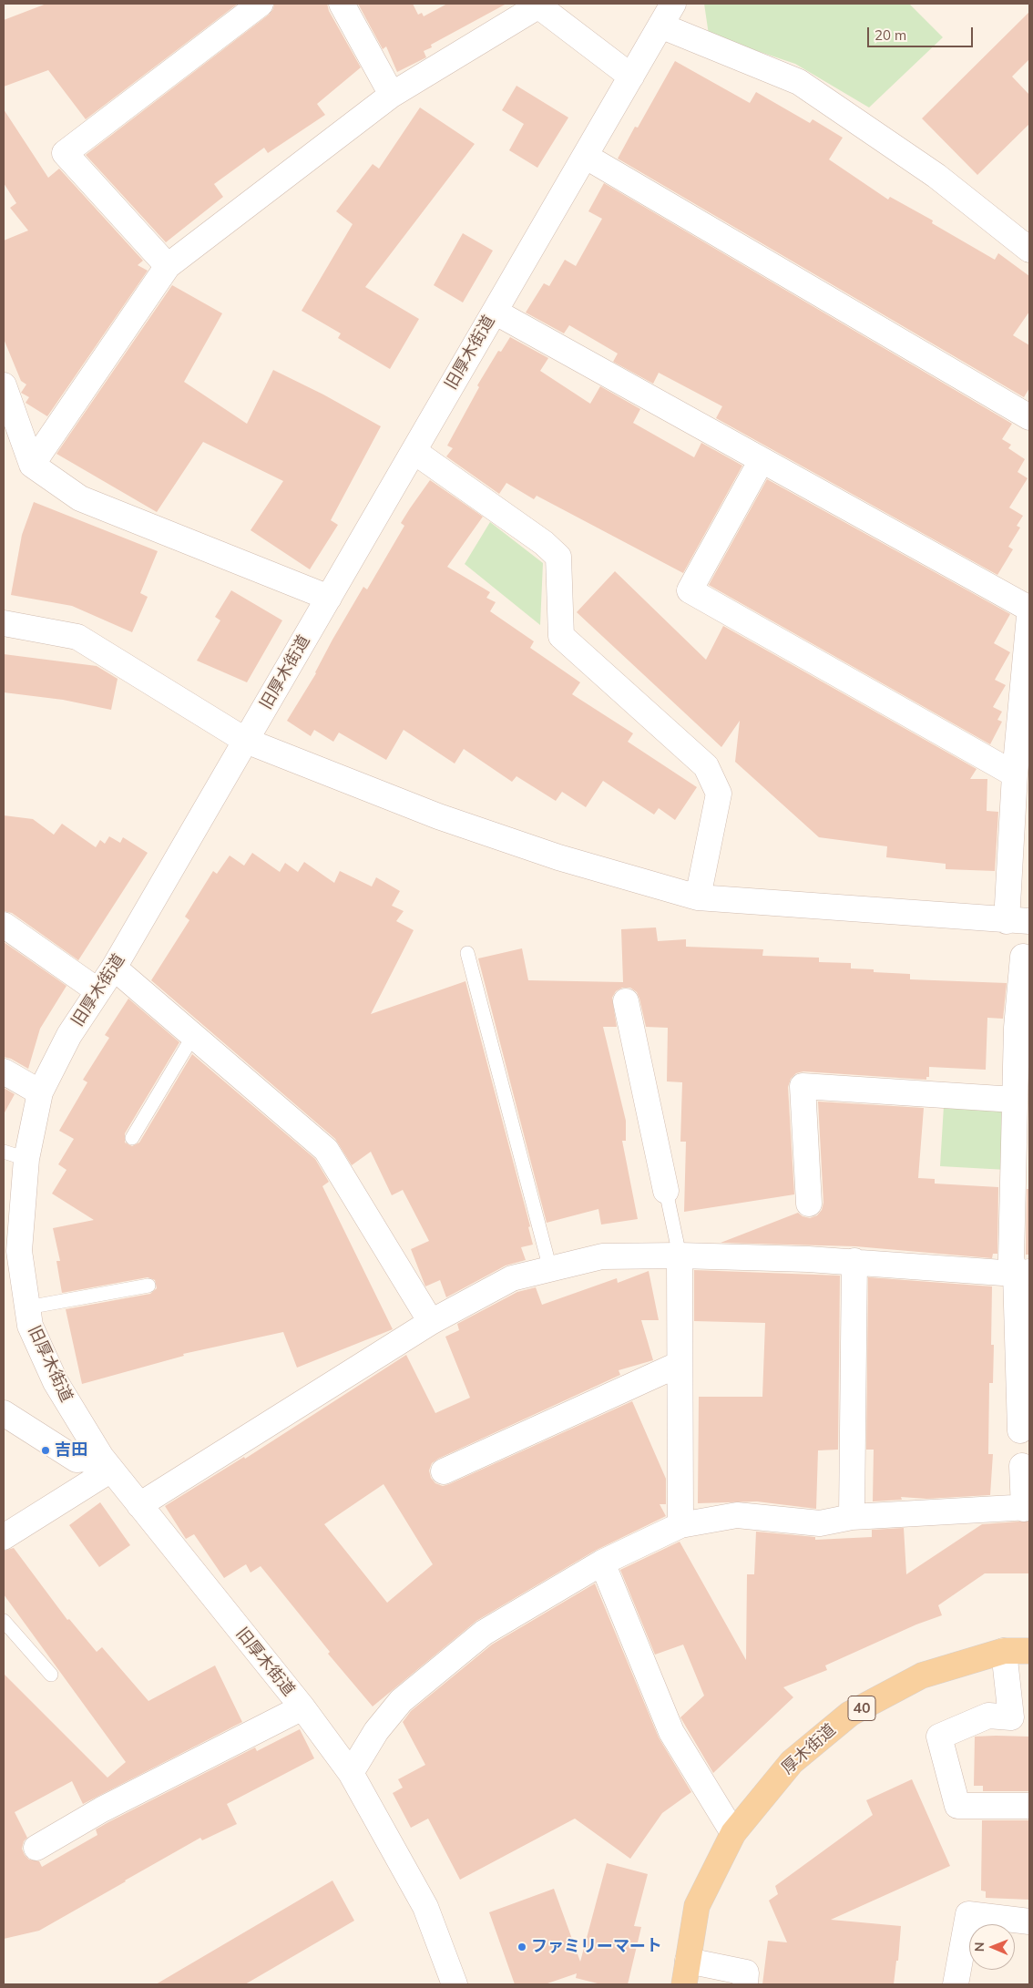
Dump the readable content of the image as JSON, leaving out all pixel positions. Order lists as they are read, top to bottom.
{
  "streets": {
    "main road": ["40", "厚木街道"],
    "street": ["旧厚木街道"]
  },
  "places": ["吉田", "ファミリーマート"],
  "scale_bar": "20 m",
  "north": "left"
}
